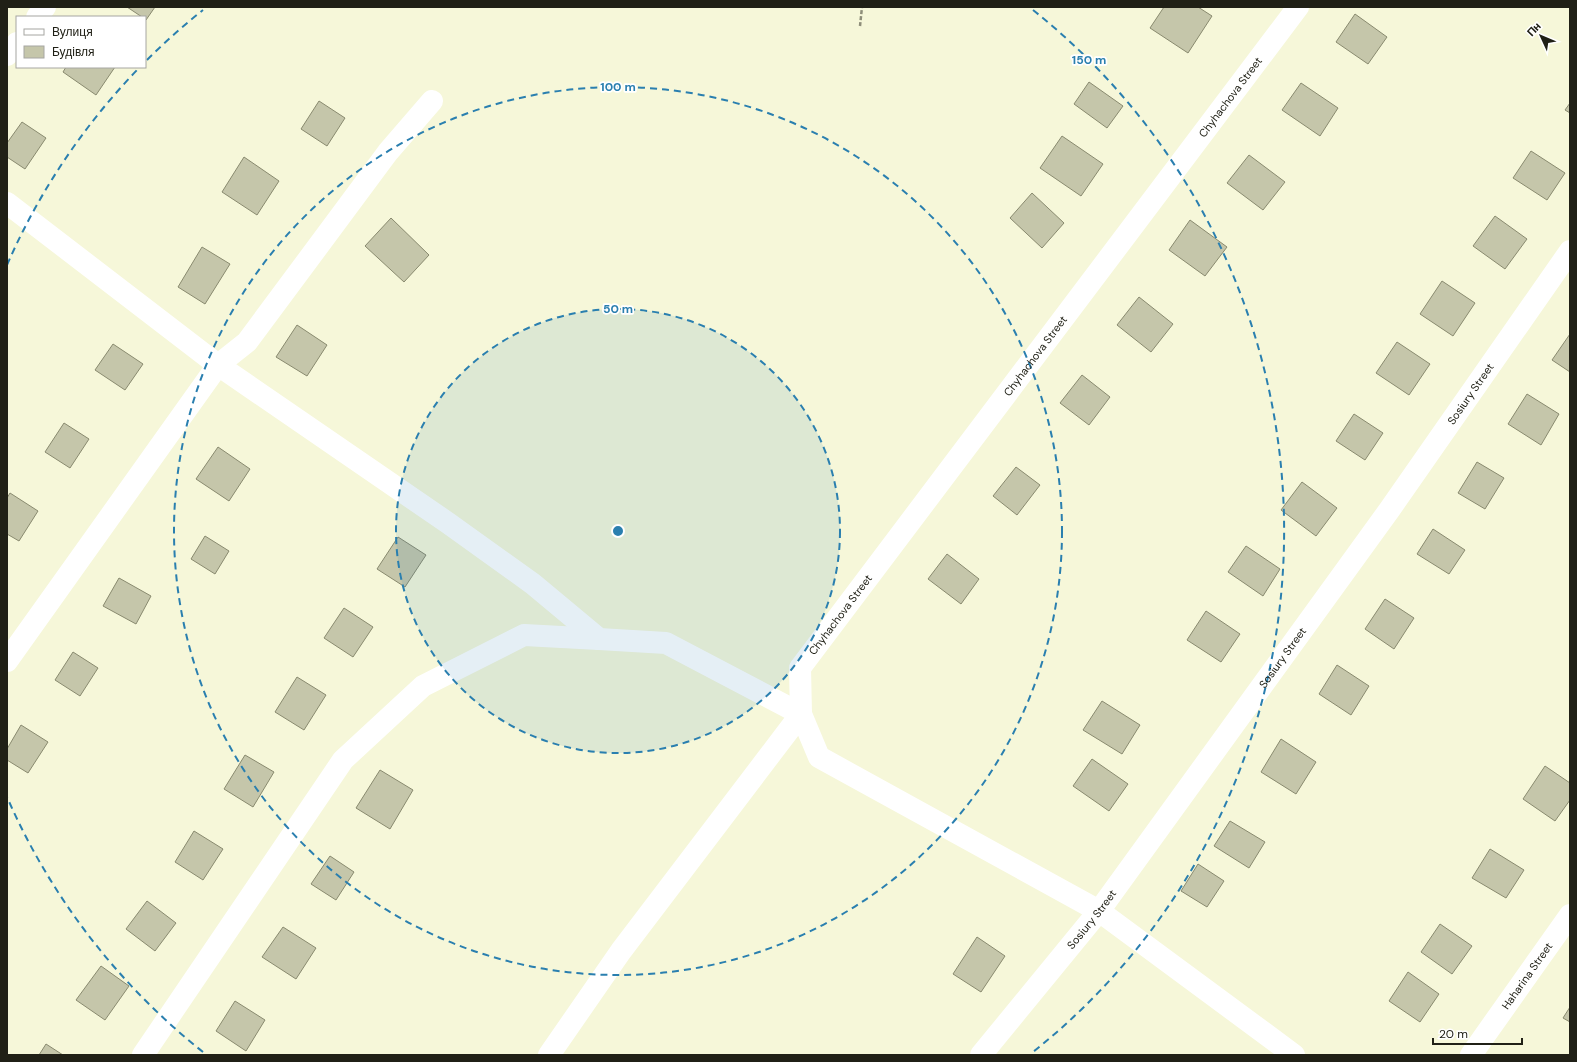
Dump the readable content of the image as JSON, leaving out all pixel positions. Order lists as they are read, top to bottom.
{
  "streets": {
    "street": ["Chyhachova Street", "Sosiury Street", "Haharina Street"]
  },
  "legend": ["Вулиця", "Будівля"],
  "scale_bar": "20 m",
  "north": "top left",
  "rings": ["150 m", "100 m", "50 m"]
}
